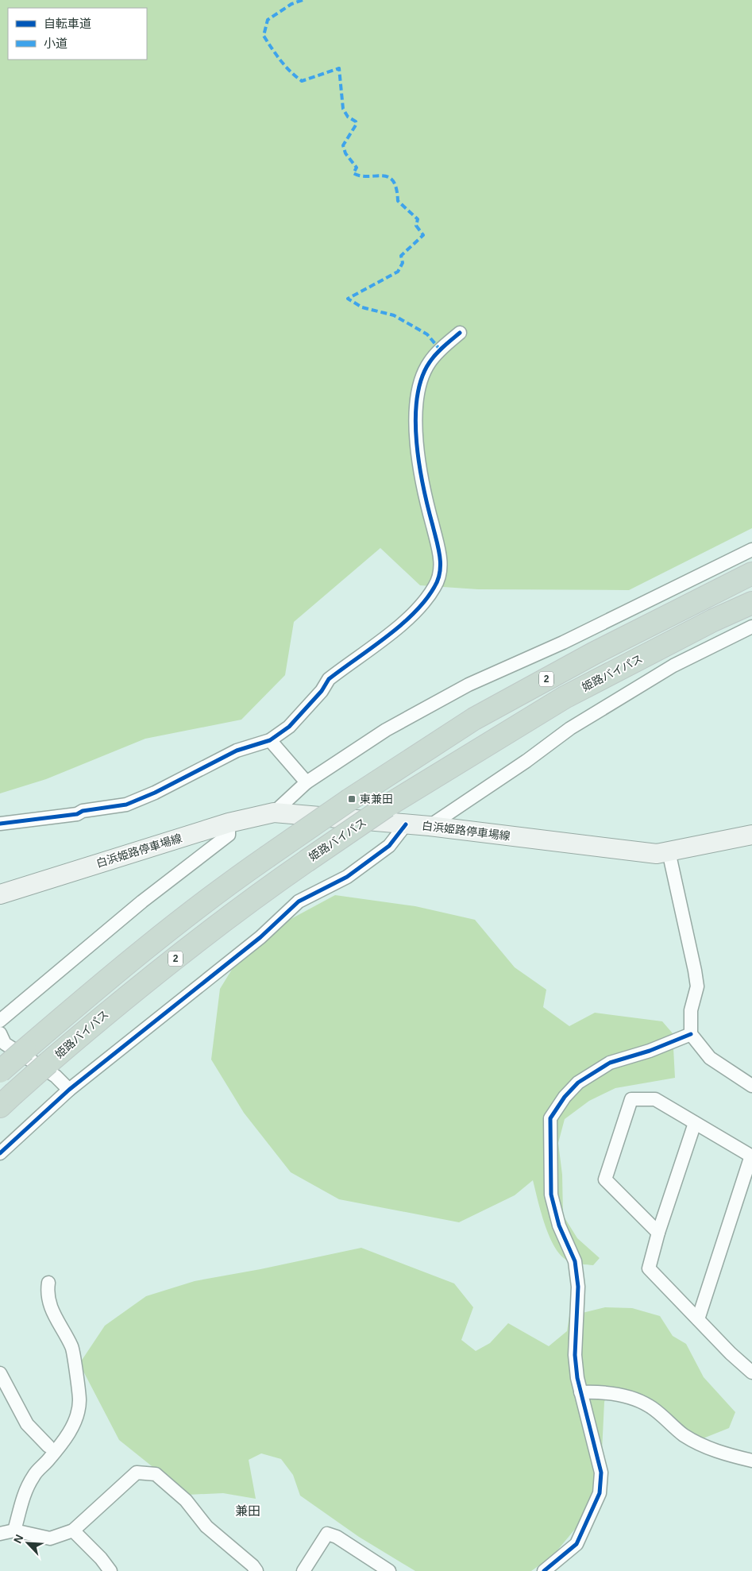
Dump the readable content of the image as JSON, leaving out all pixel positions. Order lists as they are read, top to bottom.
{
  "streets": {
    "highway": ["姫路バイパス", "2"],
    "main road": ["白浜姫路停車場線"]
  },
  "districts": ["兼田"],
  "places": {
    "transit": ["東兼田"]
  },
  "legend": ["自転車道", "小道"],
  "north": "top left"
}
